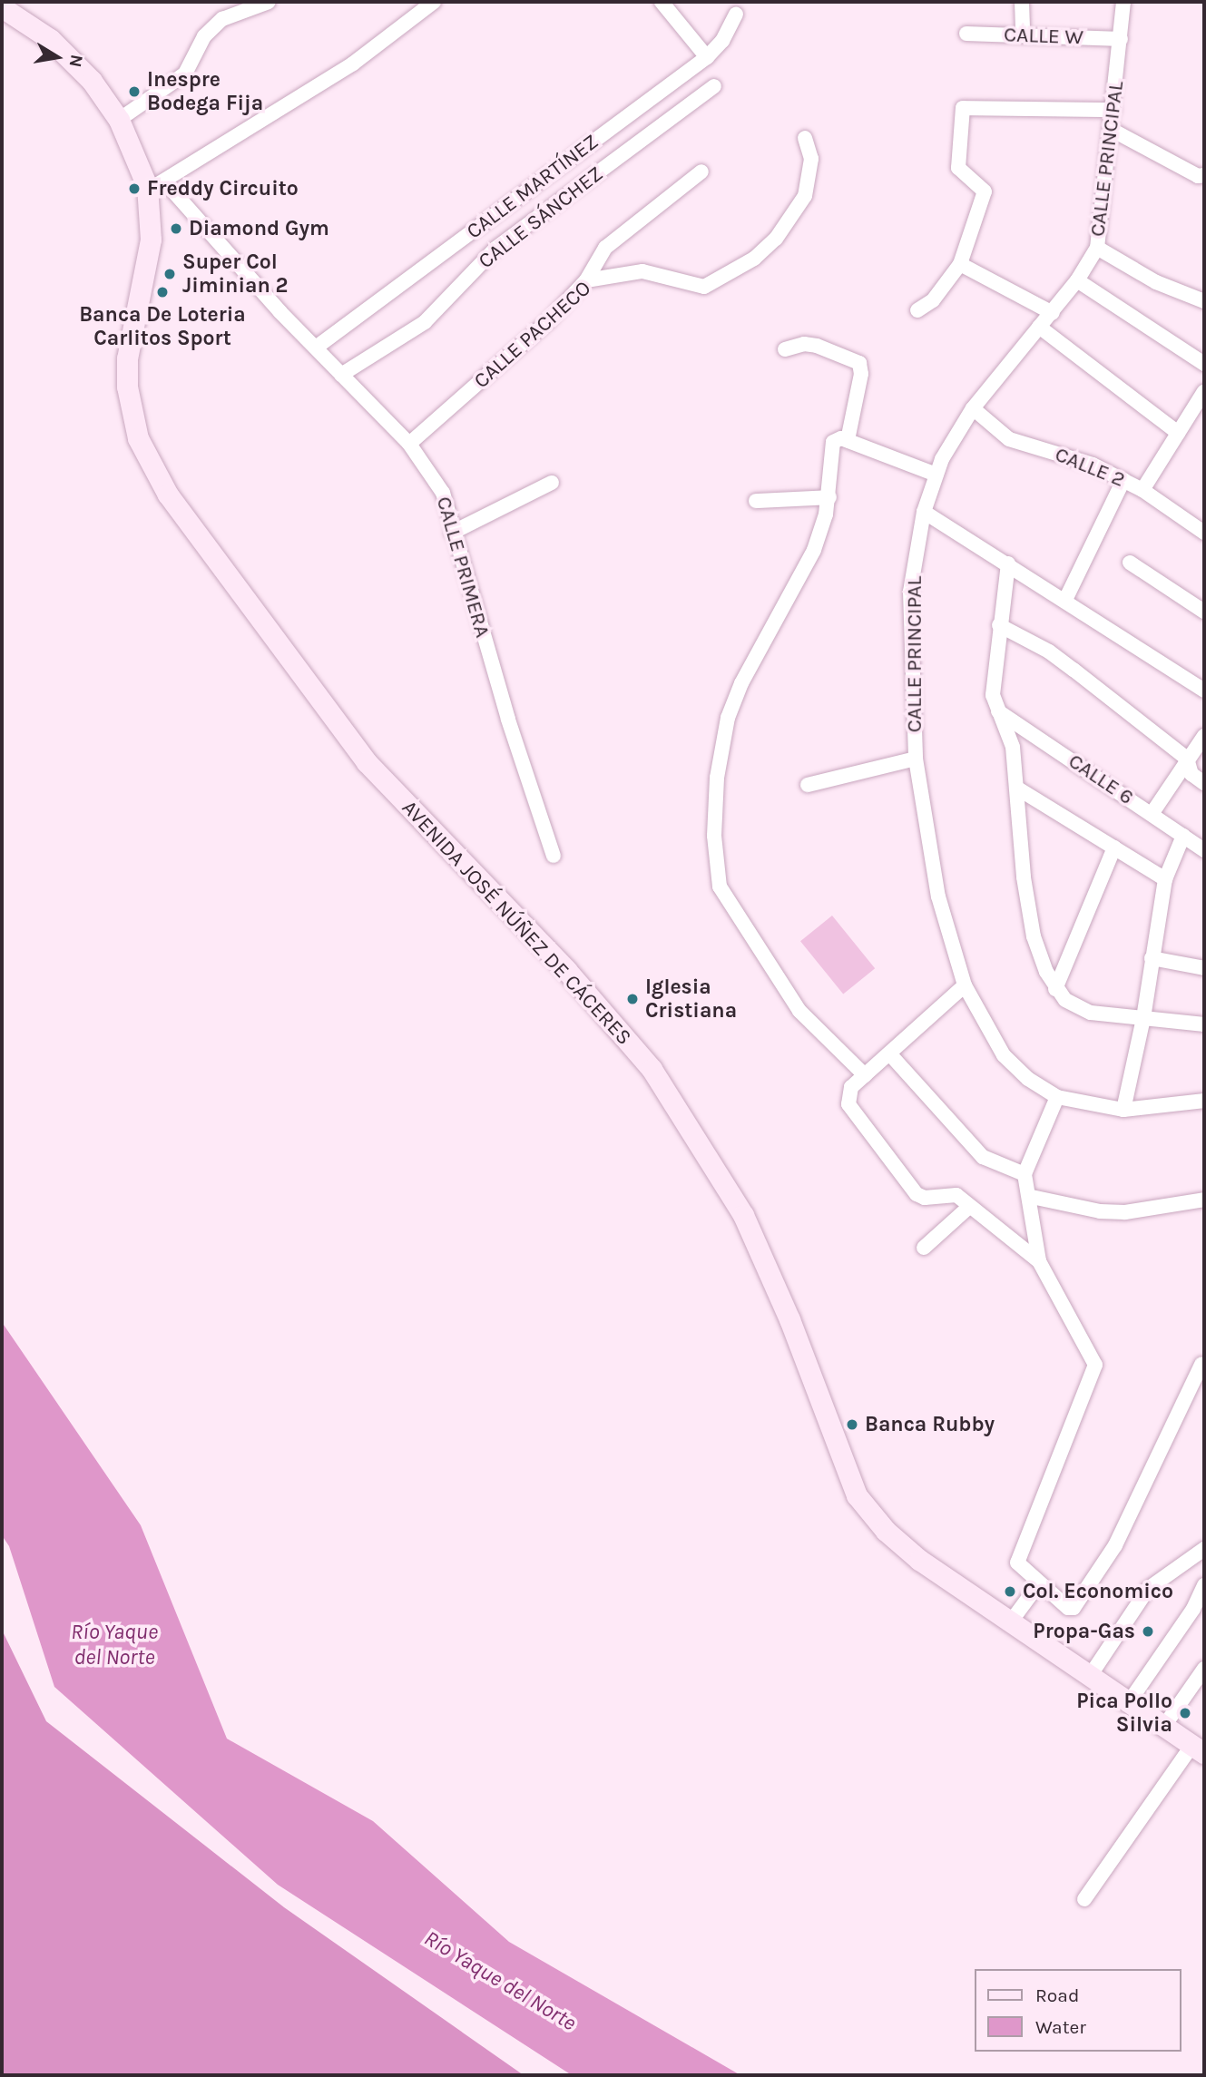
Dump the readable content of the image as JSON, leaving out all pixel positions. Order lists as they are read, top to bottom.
{
  "streets": {
    "main road": ["AVENIDA JOSÉ NÚÑEZ DE CÁCERES"],
    "street": [
      "CALLE W",
      "CALLE PRINCIPAL",
      "CALLE MARTÍNEZ",
      "CALLE SÁNCHEZ",
      "CALLE PACHECO",
      "CALLE 2",
      "CALLE PRIMERA",
      "CALLE 6"
    ]
  },
  "crossings": [
    ["CALLE W", "CALLE PRINCIPAL"],
    ["CALLE PRINCIPAL", "CALLE 2"],
    ["CALLE MARTÍNEZ", "CALLE PRIMERA"],
    ["CALLE SÁNCHEZ", "CALLE PRIMERA"],
    ["CALLE PACHECO", "CALLE PRIMERA"],
    ["CALLE PRIMERA", "AVENIDA JOSÉ NÚÑEZ DE CÁCERES"]
  ],
  "water": ["Río Yaque del Norte"],
  "places": [
    "Inespre Bodega Fija",
    "Freddy Circuito",
    "Diamond Gym",
    "Super Col Jiminian 2",
    "Banca De Loteria Carlitos Sport",
    "Iglesia Cristiana",
    "Banca Rubby",
    "Col. Economico",
    "Propa-Gas",
    "Pica Pollo Silvia"
  ],
  "legend": ["Road", "Water"],
  "north": "right"
}
